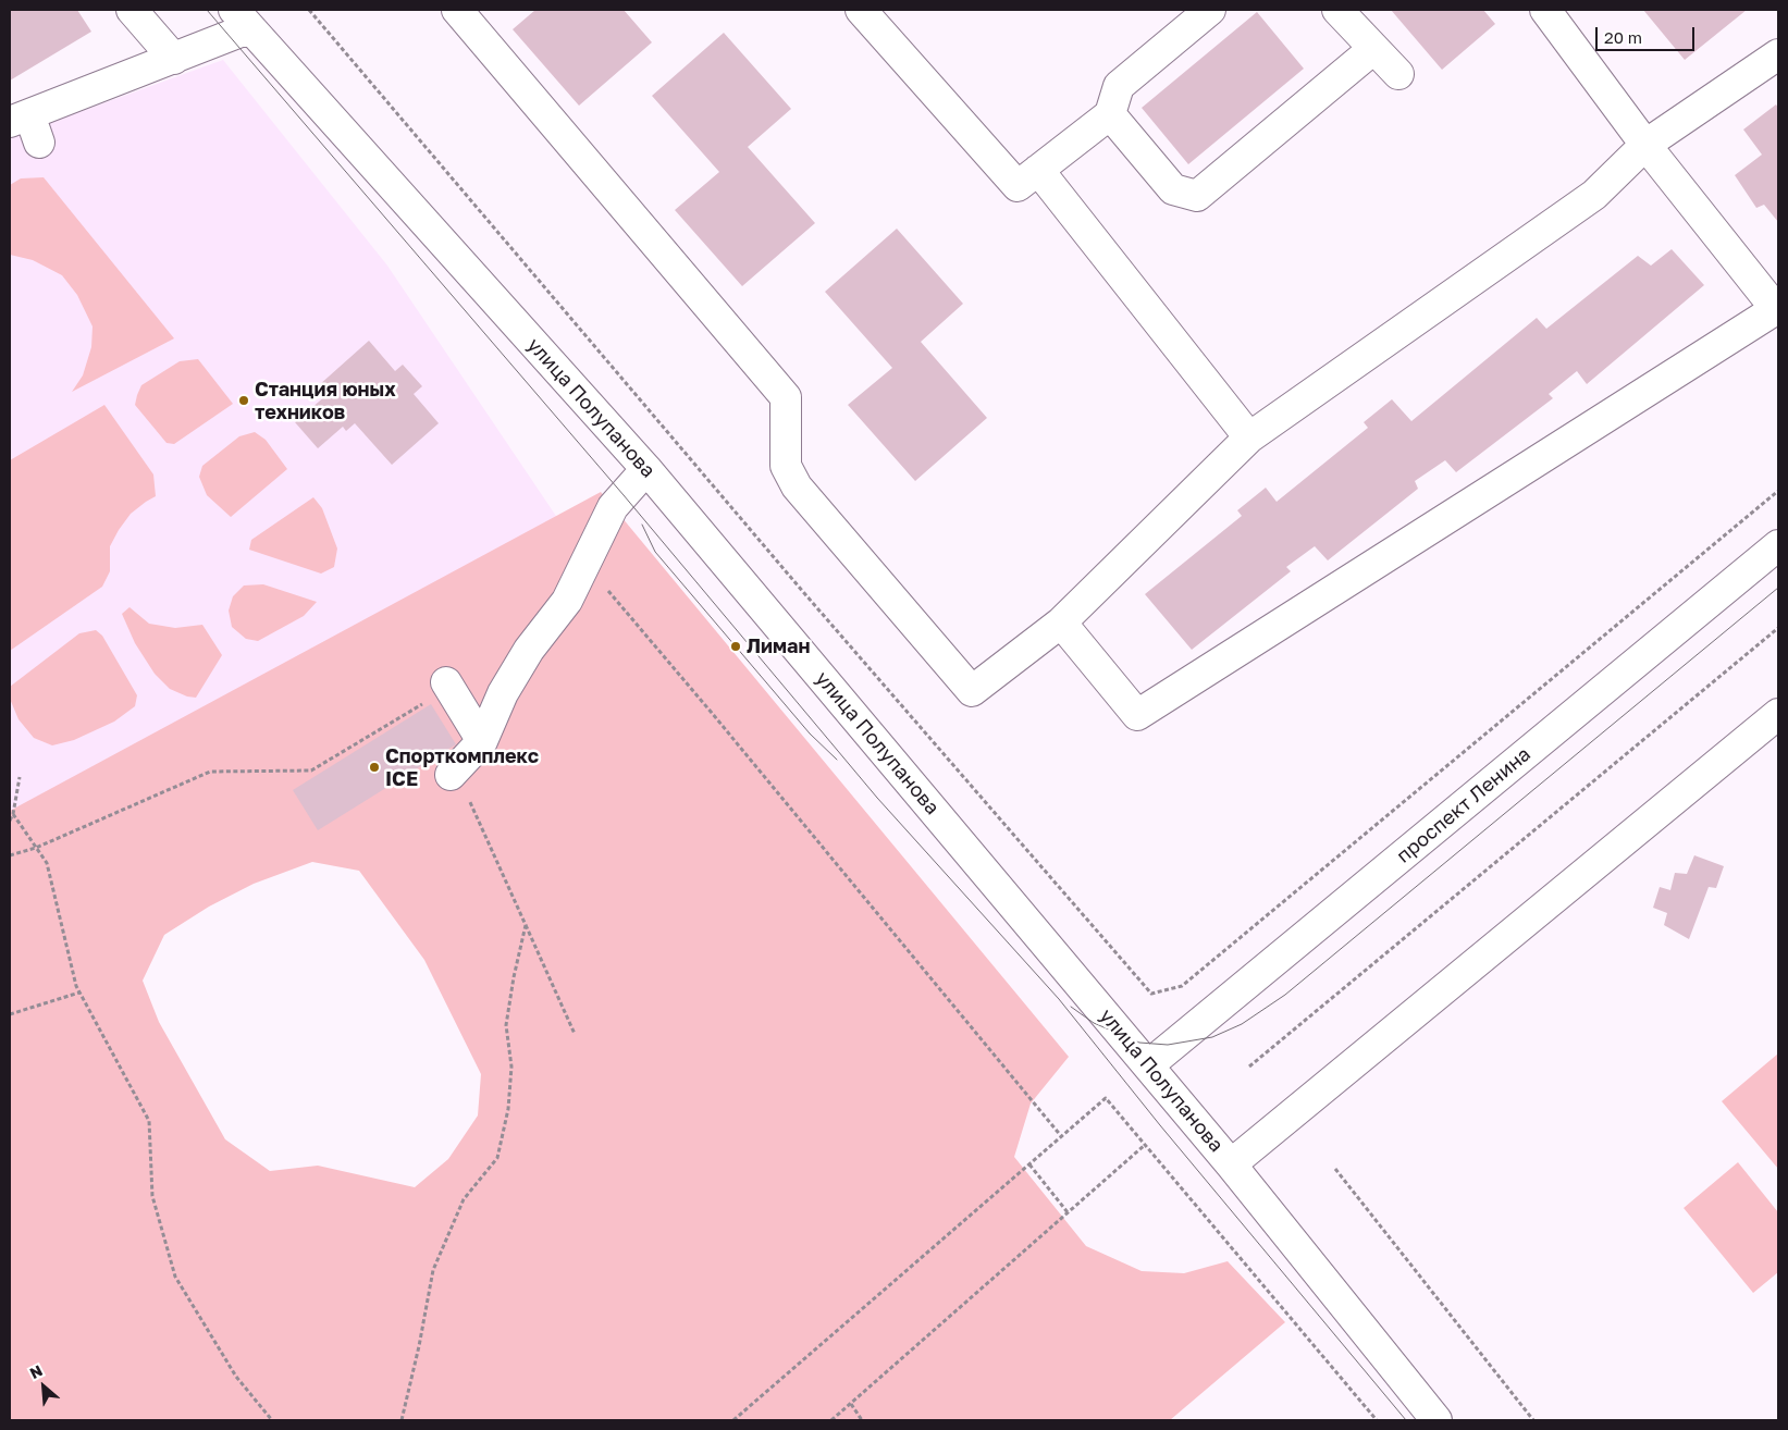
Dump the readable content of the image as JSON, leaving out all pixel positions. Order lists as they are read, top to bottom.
{
  "streets": {
    "street": ["улица Полупанова", "проспект Ленина"]
  },
  "crossings": [
    ["улица Полупанова", "проспект Ленина"]
  ],
  "places": ["Станция юных техников", "Лиман", "Спорткомплекс ICE"],
  "scale_bar": "20 m",
  "north": "top left"
}
